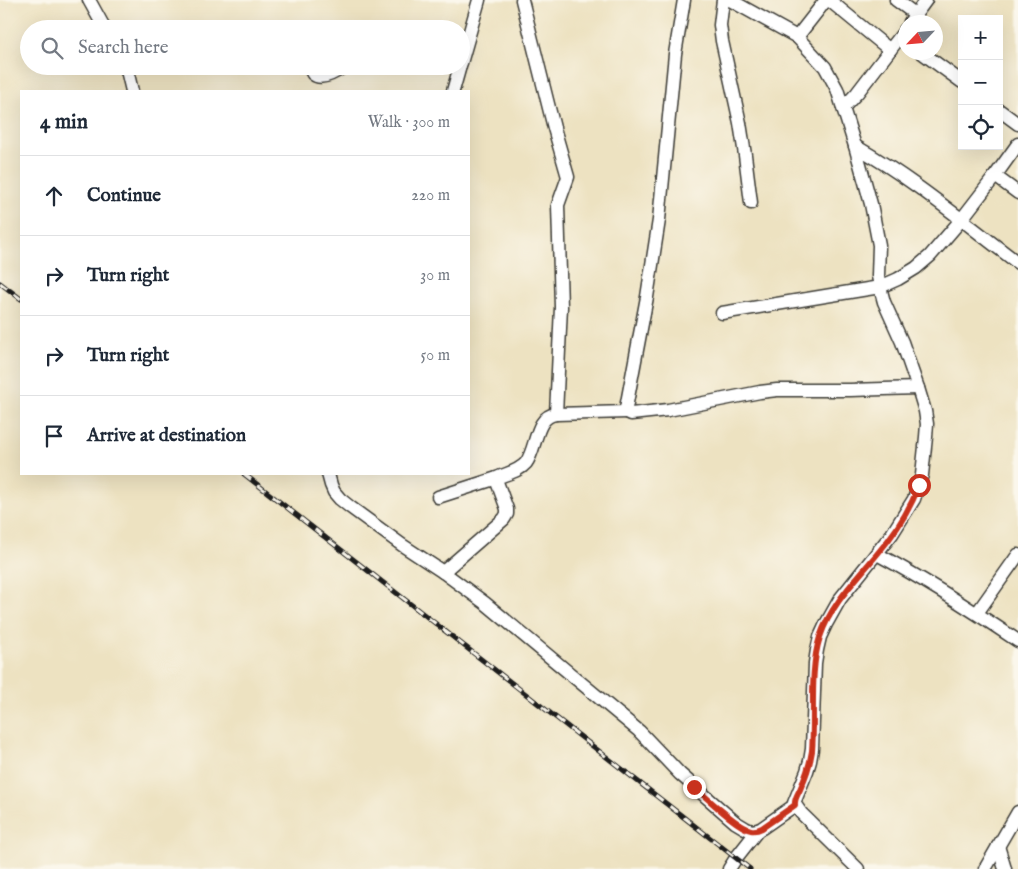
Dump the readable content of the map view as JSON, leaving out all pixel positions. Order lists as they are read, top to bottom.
{
  "north": "bottom left",
  "page": {
    "map_buttons": ["+", "−"],
    "search": "Search here",
    "heading": ["4 min", "Walk · 300 m"],
    "list": [
      ["Continue", "220 m"],
      ["Turn right", "30 m"],
      ["Turn right", "50 m"],
      "Arrive at destination"
    ]
  }
}
